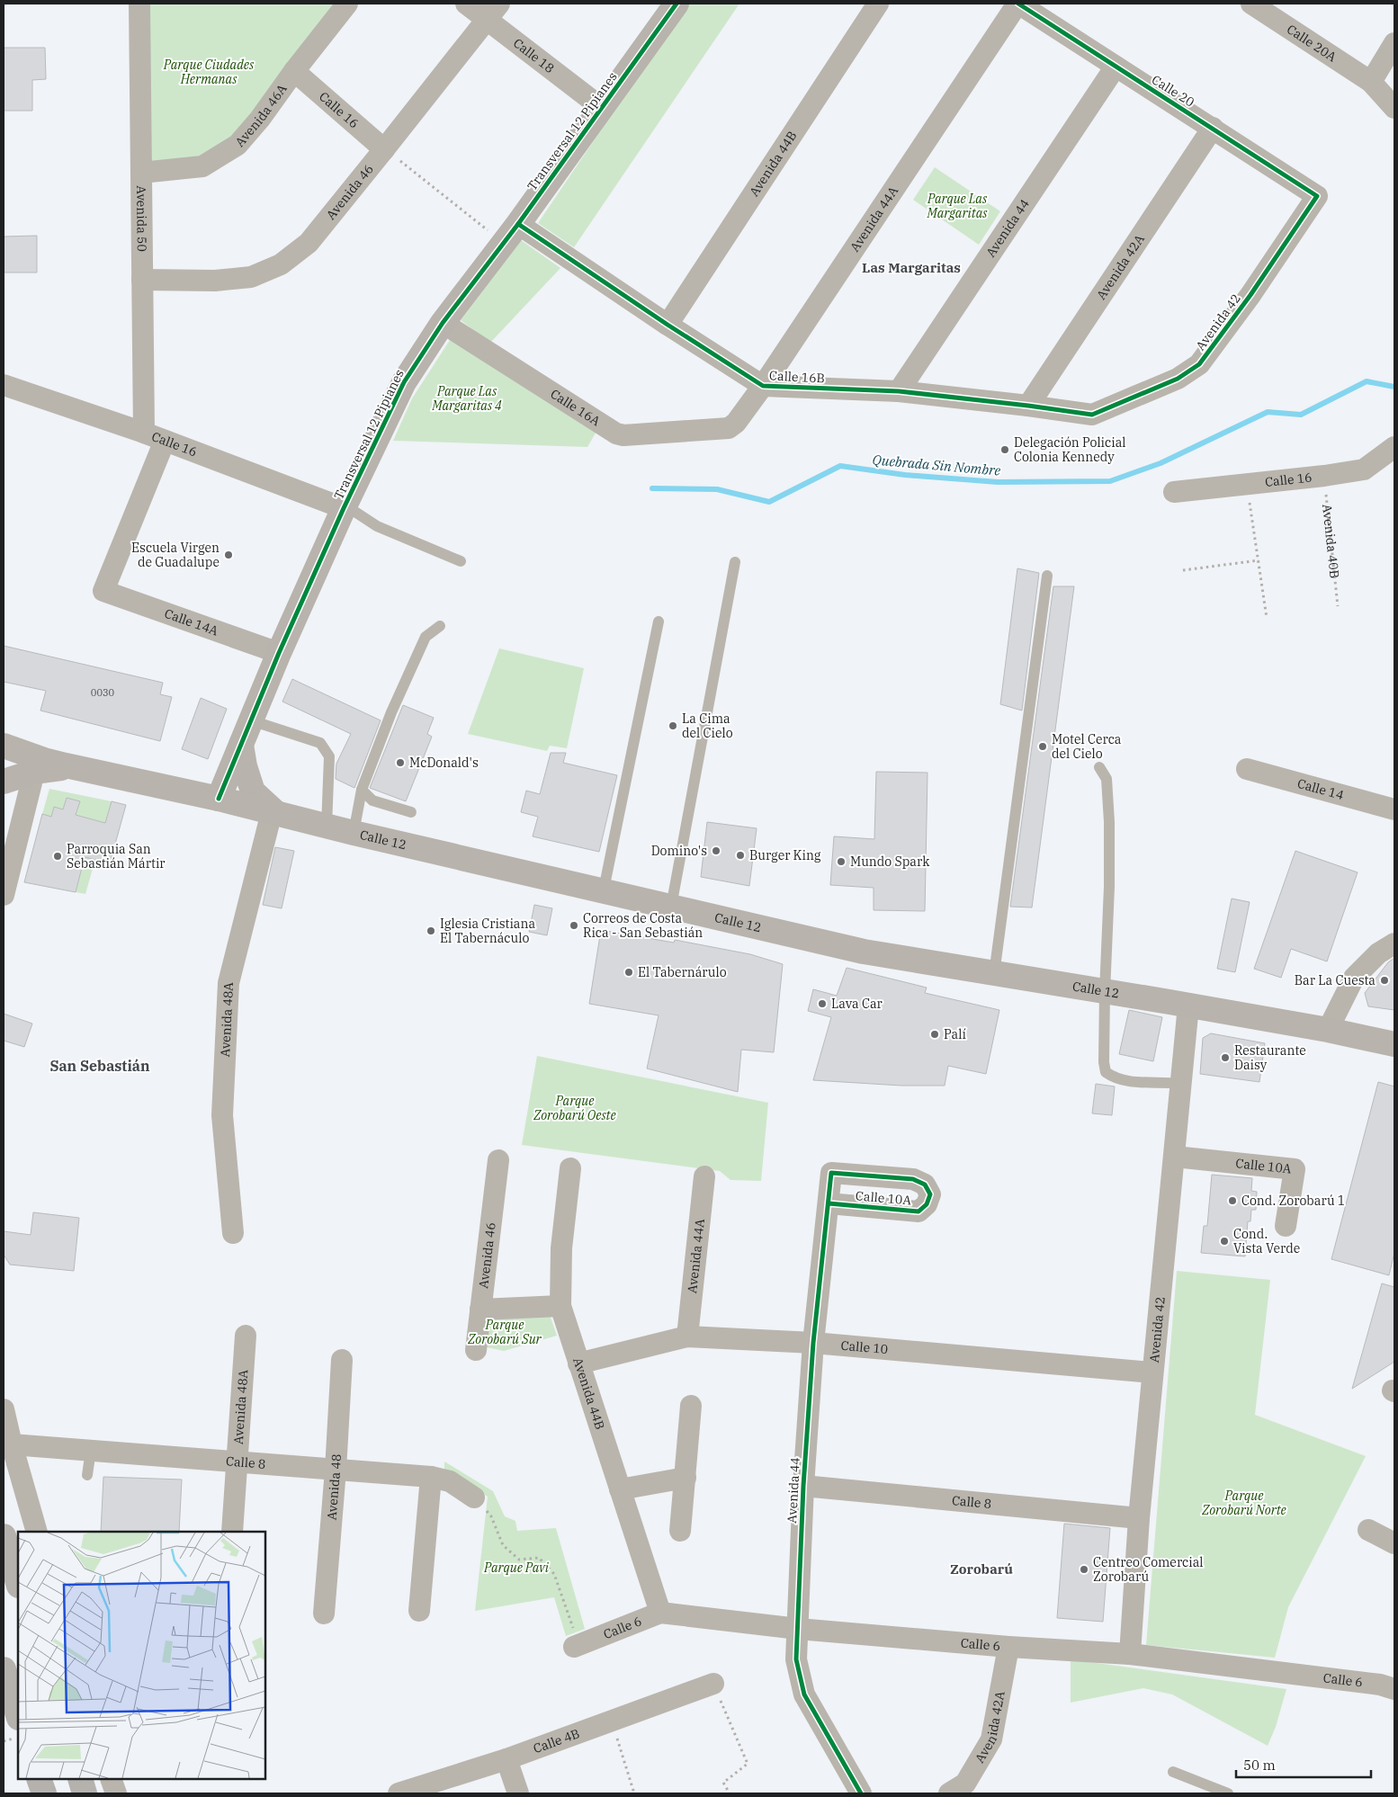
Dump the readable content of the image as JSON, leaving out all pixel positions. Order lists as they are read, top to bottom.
{
  "streets": {
    "main road": ["Transversal 12 Pipianes", "Calle 12"],
    "street": [
      "Calle 20A",
      "Calle 18",
      "Calle 20",
      "Calle 16",
      "Avenida 46A",
      "Avenida 44B",
      "Avenida 46",
      "Avenida 50",
      "Avenida 44A",
      "Avenida 44",
      "Avenida 42A",
      "Avenida 42",
      "Calle 16B",
      "Calle 16A",
      "Calle 14A",
      "Calle 14",
      "Avenida 48A",
      "Calle 10A",
      "Calle 10",
      "Calle 8",
      "Avenida 48",
      "Calle 6",
      "Calle 4B"
    ],
    "path": ["Avenida 40B"]
  },
  "crossings": [
    ["Calle 18", "Transversal 12 Pipianes"],
    ["Calle 18", "Avenida 46"],
    ["Calle 20", "Avenida 44A"],
    ["Calle 20", "Avenida 44"],
    ["Calle 20", "Avenida 42A"],
    ["Calle 20", "Avenida 42"],
    ["Calle 16", "Avenida 46A"],
    ["Calle 16", "Transversal 12 Pipianes"],
    ["Calle 16", "Avenida 46"],
    ["Calle 16", "Avenida 50"],
    ["Calle 16", "Avenida 40B"],
    ["Calle 16", "Calle 14A"],
    ["Avenida 46A", "Avenida 50"],
    ["Transversal 12 Pipianes", "Calle 16B"],
    ["Transversal 12 Pipianes", "Calle 16A"],
    ["Transversal 12 Pipianes", "Calle 14A"],
    ["Transversal 12 Pipianes", "Calle 12"],
    ["Avenida 44B", "Calle 16B"],
    ["Avenida 44B", "Calle 10"],
    ["Avenida 44B", "Calle 6"],
    ["Avenida 46", "Avenida 50"],
    ["Avenida 44A", "Calle 16B"],
    ["Avenida 44A", "Calle 16A"],
    ["Avenida 44A", "Calle 10"],
    ["Avenida 44", "Calle 16B"],
    ["Avenida 44", "Calle 10A"],
    ["Avenida 44", "Calle 10"],
    ["Avenida 44", "Calle 8"],
    ["Avenida 44", "Calle 6"],
    ["Avenida 42A", "Calle 16B"],
    ["Avenida 42A", "Calle 6"],
    ["Avenida 42", "Calle 16B"],
    ["Avenida 42", "Calle 12"],
    ["Avenida 42", "Calle 10A"],
    ["Avenida 42", "Calle 10"],
    ["Avenida 42", "Calle 8"],
    ["Avenida 42", "Calle 6"],
    ["Calle 12", "Avenida 48A"],
    ["Avenida 48A", "Calle 8"],
    ["Calle 8", "Avenida 48"]
  ],
  "districts": ["Las Margaritas", "San Sebastián", "Zorobarú"],
  "water": ["Quebrada Sin Nombre"],
  "parks": [
    "Parque Ciudades Hermanas",
    "Parque Las Margaritas",
    "Parque Las Margaritas 4",
    "Parque Zorobarú Oeste",
    "Parque Zorobarú Sur",
    "Parque Zorobarú Norte",
    "Parque Pavi"
  ],
  "places": [
    "Delegación Policial Colonia Kennedy",
    "Escuela Virgen de Guadalupe",
    "La Cima del Cielo",
    "Motel Cerca del Cielo",
    "McDonald's",
    "Domino's",
    "Burger King",
    "Parroquia San Sebastián Mártir",
    "Mundo Spark",
    "Correos de Costa Rica - San Sebastián",
    "Iglesia Cristiana El Tabernáculo",
    "El Tabernárulo",
    "Bar La Cuesta",
    "Lava Car",
    "Palí",
    "Restaurante Daisy",
    "Cond. Zorobarú 1",
    "Cond. Vista Verde",
    "Centreo Comercial Zorobarú"
  ],
  "house_numbers": ["0030"],
  "scale_bar": "50 m"
}
